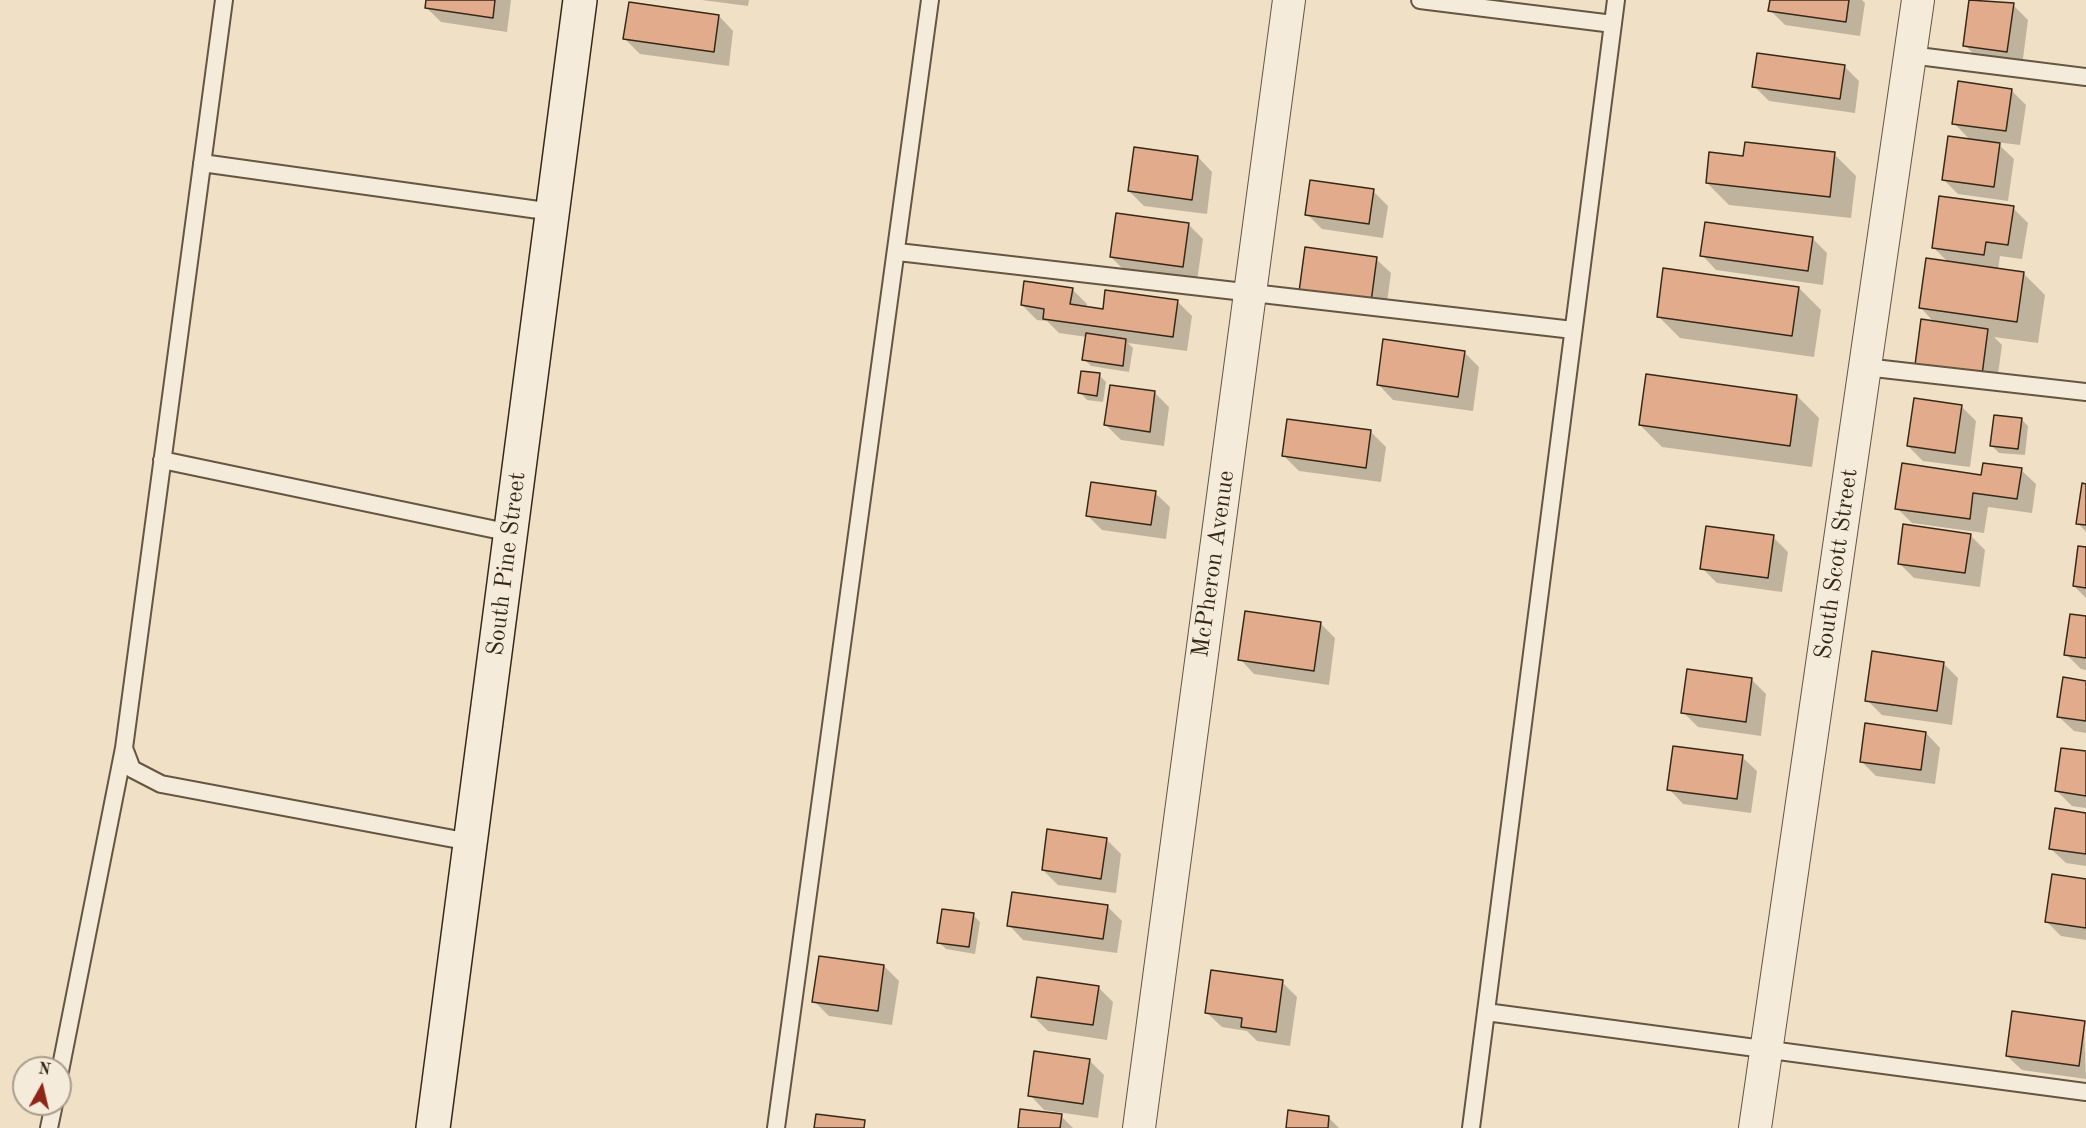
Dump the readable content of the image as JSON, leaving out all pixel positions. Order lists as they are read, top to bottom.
{
  "streets": {
    "main road": ["South Pine Street"],
    "street": ["McPheron Avenue", "South Scott Street"]
  },
  "north": "top"
}
